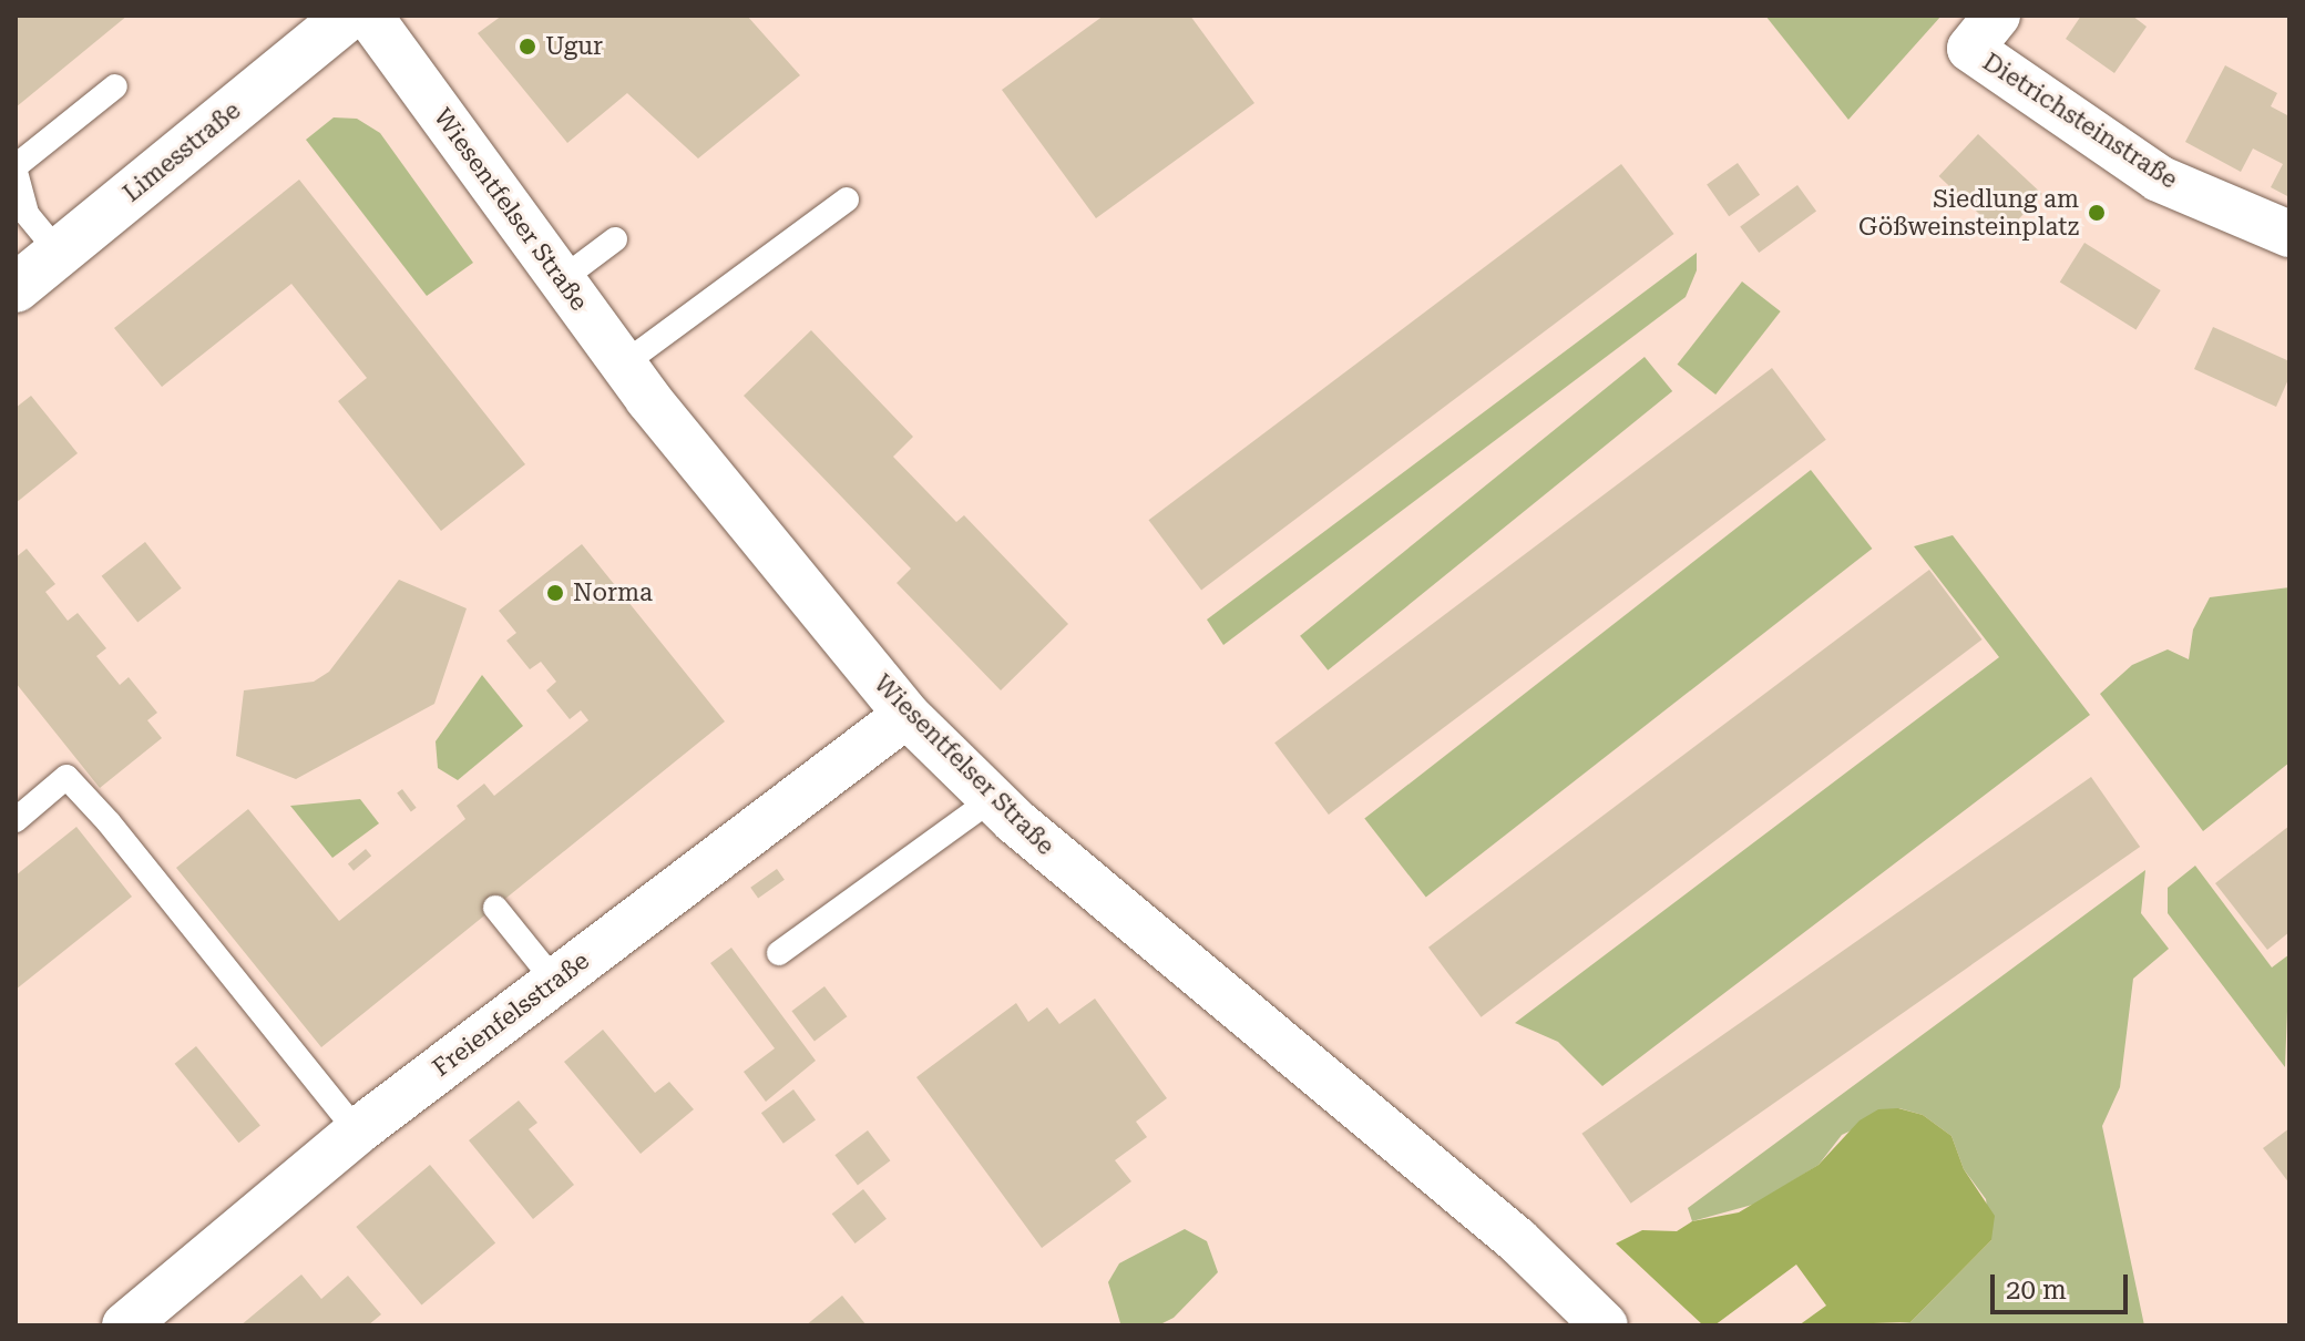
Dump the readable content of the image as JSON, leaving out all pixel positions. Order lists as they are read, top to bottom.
{
  "streets": {
    "street": [
      "Dietrichsteinstraße",
      "Limesstraße",
      "Wiesentfelser Straße",
      "Freienfelsstraße"
    ]
  },
  "crossings": [
    ["Wiesentfelser Straße", "Freienfelsstraße"]
  ],
  "places": ["Ugur", "Siedlung am Gößweinsteinplatz", "Norma"],
  "scale_bar": "20 m"
}
